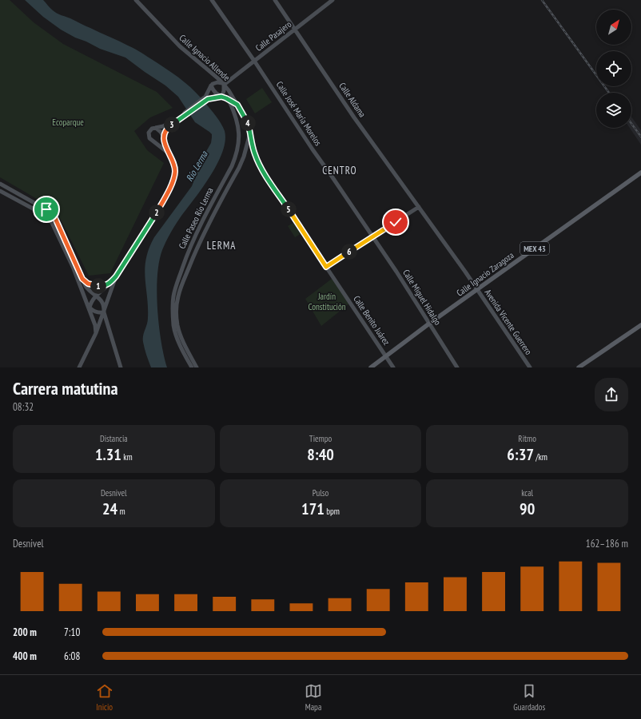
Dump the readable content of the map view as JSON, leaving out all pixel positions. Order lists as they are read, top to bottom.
{
  "streets": {
    "main road": ["MEX 43", "Calle Ignacio Zaragoza"],
    "street": [
      "Calle Pasajero",
      "Calle Ignacio Allende",
      "Calle Aldama",
      "Calle José María Morelos",
      "Calle Paseo Río Lerma",
      "Calle Miguel Hidalgo",
      "Calle Benito Juárez",
      "Avenida Vicente Guerrero"
    ]
  },
  "crossings": [
    ["Calle Pasajero", "Calle Ignacio Allende"],
    ["Calle Pasajero", "Calle Aldama"],
    ["Calle Pasajero", "Calle José María Morelos"],
    ["Calle Ignacio Allende", "Calle Paseo Río Lerma"],
    ["Calle Ignacio Allende", "Calle Benito Juárez"],
    ["Calle Aldama", "Avenida Vicente Guerrero"],
    ["Calle José María Morelos", "Calle Miguel Hidalgo"],
    ["Calle Ignacio Zaragoza", "Calle Miguel Hidalgo"],
    ["Calle Ignacio Zaragoza", "Calle Benito Juárez"],
    ["Calle Ignacio Zaragoza", "Avenida Vicente Guerrero"]
  ],
  "districts": ["CENTRO", "LERMA"],
  "water": ["Río Lerma"],
  "parks": ["Ecoparque", "Jardín Constitución"],
  "north": "top right",
  "page": {
    "pins": [
      "4",
      "3",
      "5",
      "2",
      "6",
      "1"
    ],
    "heading": ["Carrera matutina", "08:32"],
    "stats": [
      ["Distancia", "1.31 km"],
      ["Tiempo", "8:40"],
      ["Ritmo", "6:37 /km"],
      ["Desnivel", "24 m"],
      ["Pulso", "171 bpm"],
      ["kcal", "90"]
    ],
    "chart": ["Desnivel", "162–186 m"],
    "list": [
      {
        "name": "200 m",
        "note": "7:10"
      },
      {
        "name": "400 m",
        "note": "6:08"
      }
    ],
    "tabs": ["Inicio", "Mapa", "Guardados"]
  }
}
